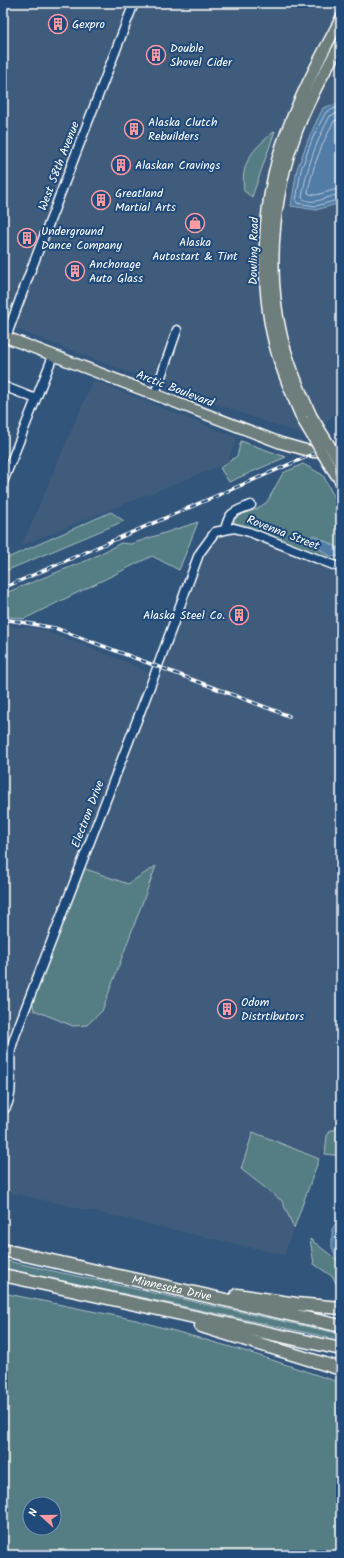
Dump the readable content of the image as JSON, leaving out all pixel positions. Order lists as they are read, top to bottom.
{
  "streets": {
    "highway": ["Minnesota Drive"],
    "main road": ["Dowling Road", "Arctic Boulevard"],
    "street": ["West 58th Avenue", "Rovenna Street", "Electron Drive"]
  },
  "crossings": [
    ["West 58th Avenue", "Arctic Boulevard"],
    ["Rovenna Street", "Electron Drive"]
  ],
  "places": {
    "building": [
      "Gexpro",
      "Double Shovel Cider",
      "Alaska Clutch Rebuilders",
      "Alaskan Cravings",
      "Greatland Martial Arts",
      "Underground Dance Company",
      "Anchorage Auto Glass",
      "Alaska Steel Co.",
      "Odom Distrtibutors"
    ],
    "shop": ["Alaska Autostart & Tint"]
  },
  "north": "left"
}
